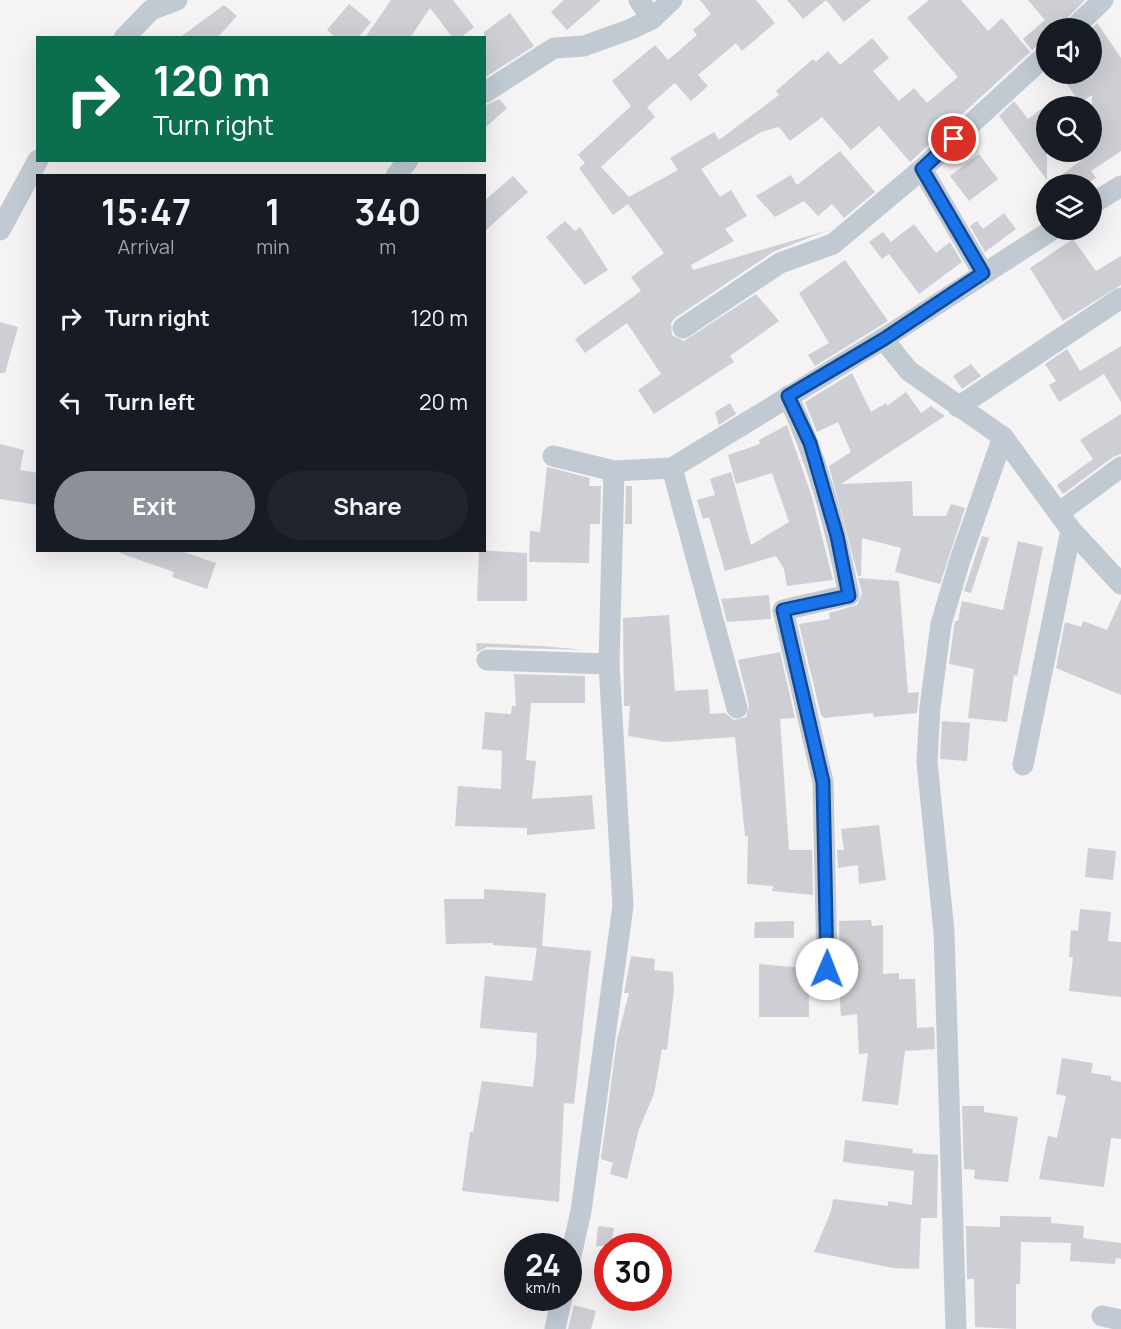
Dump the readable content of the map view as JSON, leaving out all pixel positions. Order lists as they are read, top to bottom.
{
  "page": {
    "turn": ["120 m", "Turn right"],
    "eta": [
      "15:47",
      "Arrival",
      "1",
      "min",
      "340",
      "m"
    ],
    "list": [
      {
        "name": "Turn right",
        "value": "120 m"
      },
      {
        "name": "Turn left",
        "value": "20 m"
      }
    ],
    "buttons": ["Exit", "Share"],
    "speed": "24 km/h",
    "limit": "30"
  }
}
